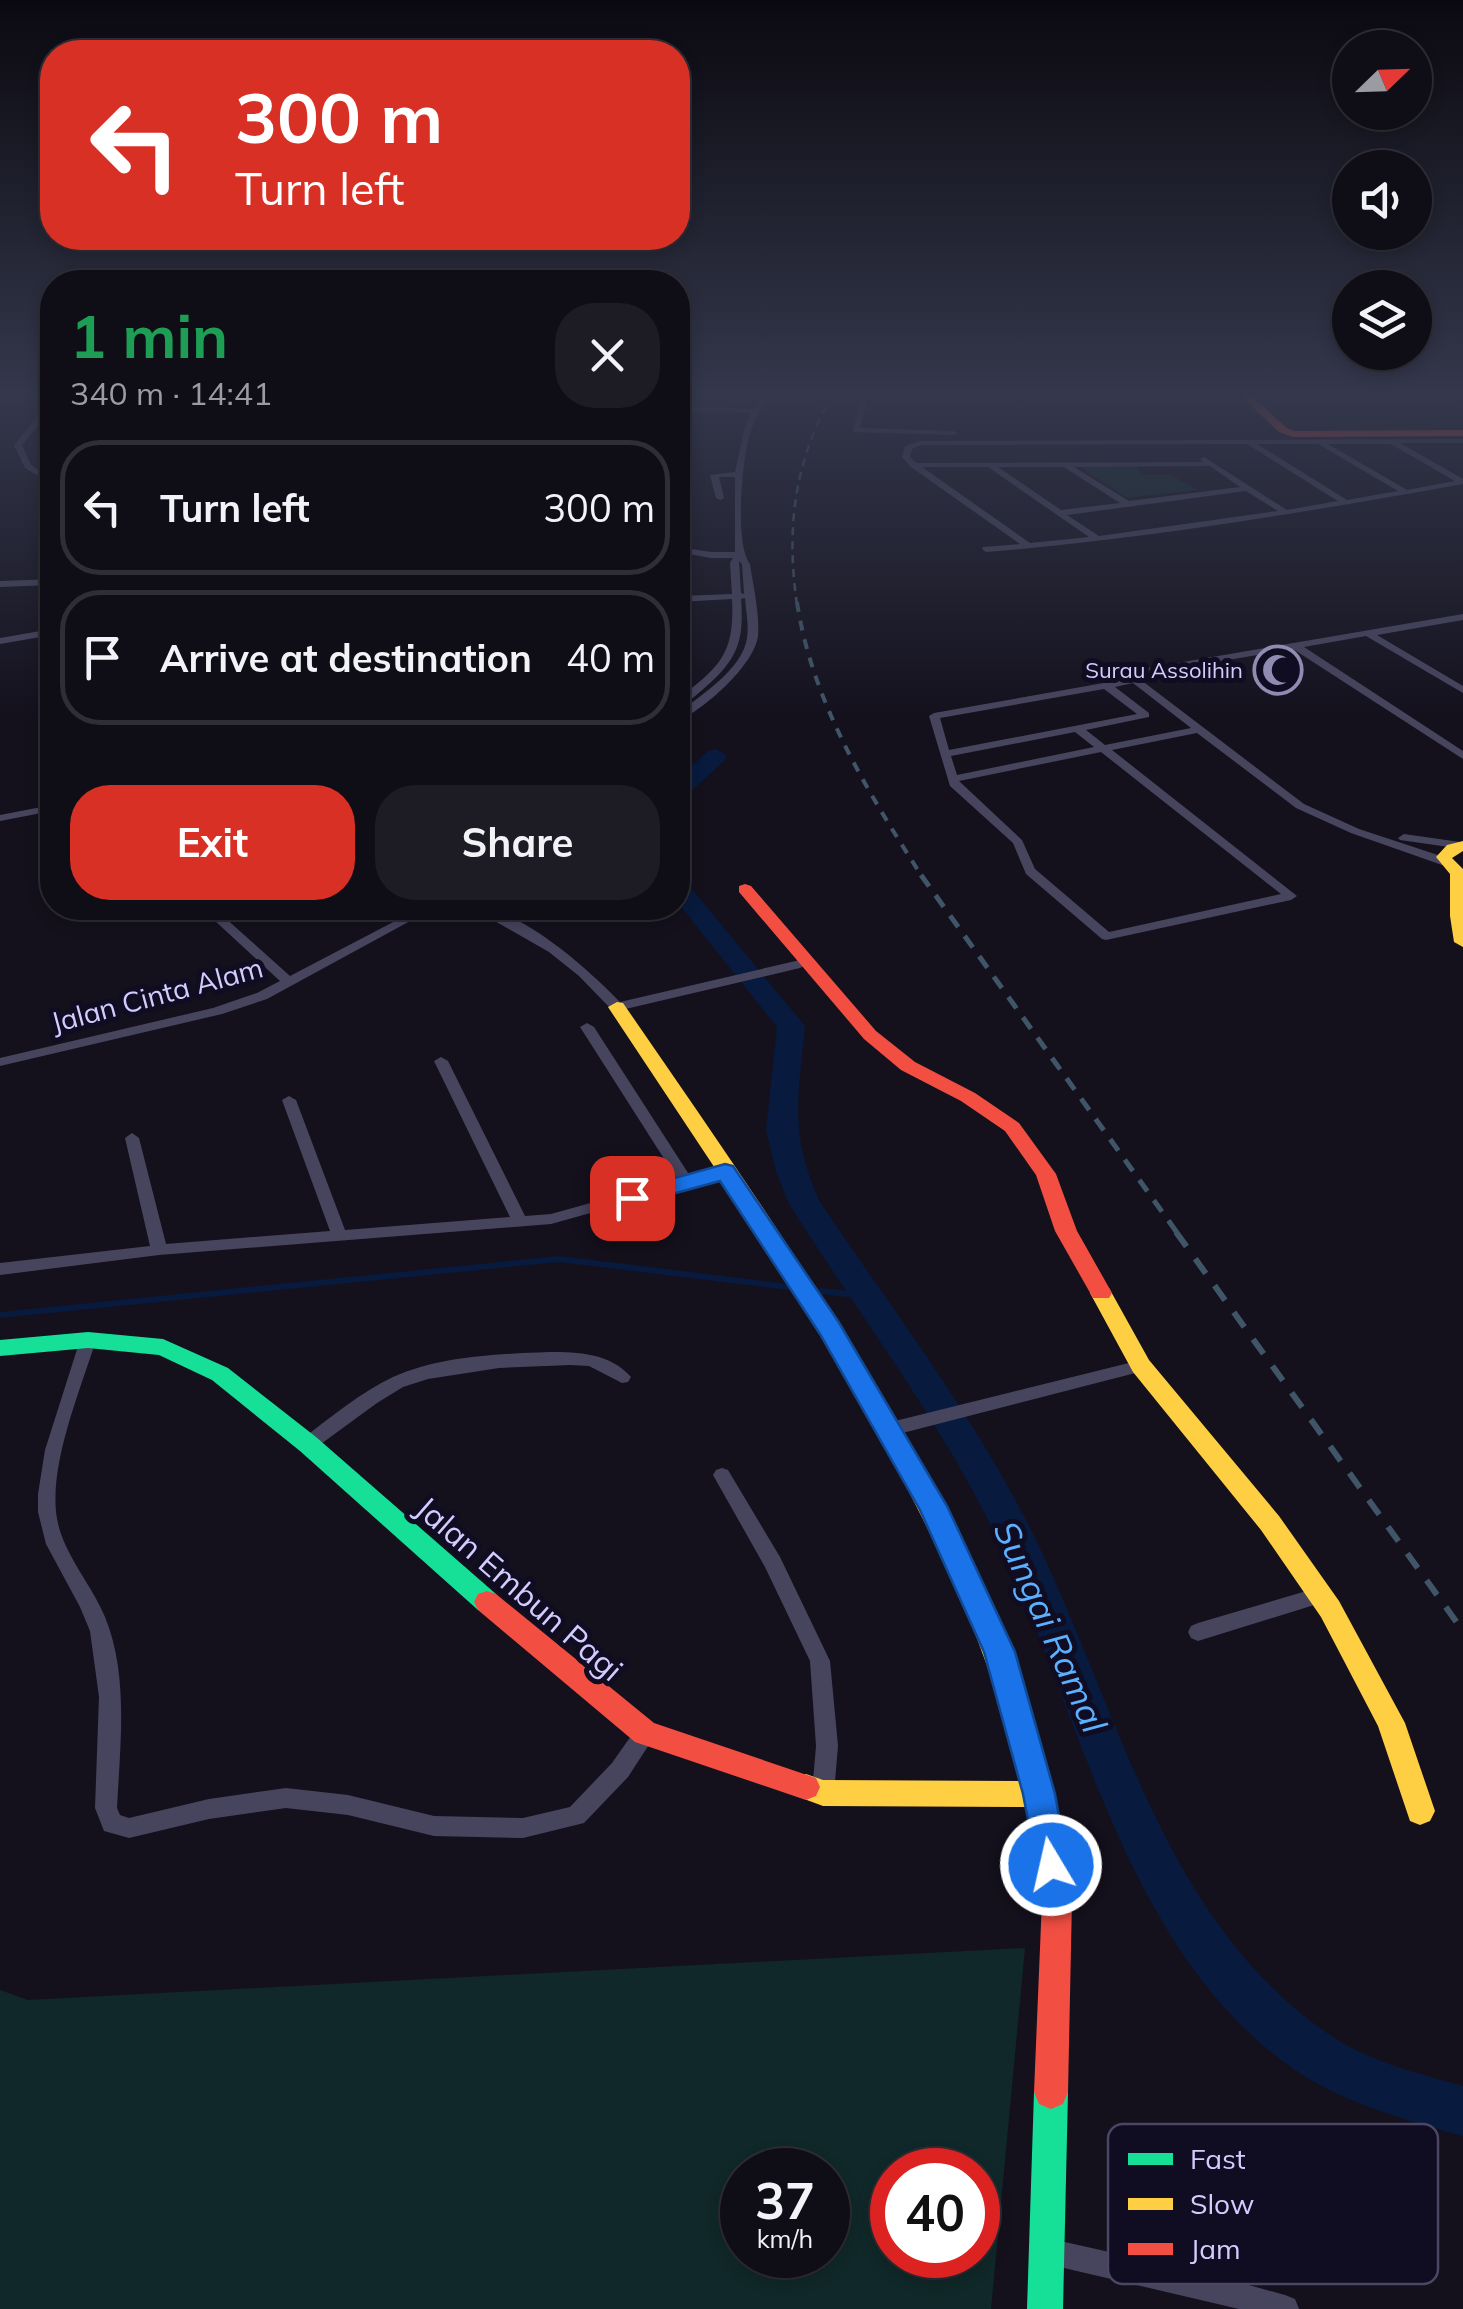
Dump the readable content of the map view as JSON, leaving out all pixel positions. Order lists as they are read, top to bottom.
{
  "streets": {
    "street": ["Jalan Cinta Alam", "Jalan Embun Pagi"]
  },
  "water": ["Sungai Ramal"],
  "places": {
    "mosque": ["Surau Assolihin"]
  },
  "legend": ["Fast", "Slow", "Jam"],
  "north": "top right",
  "page": {
    "turn": ["300 m", "Turn left"],
    "heading": ["1 min", "340 m · 14:41"],
    "list": [
      {
        "name": "Turn left",
        "value": "300 m"
      },
      {
        "name": "Arrive at destination",
        "value": "40 m"
      }
    ],
    "buttons": ["Exit", "Share"],
    "speed": "37 km/h",
    "limit": "40"
  }
}
